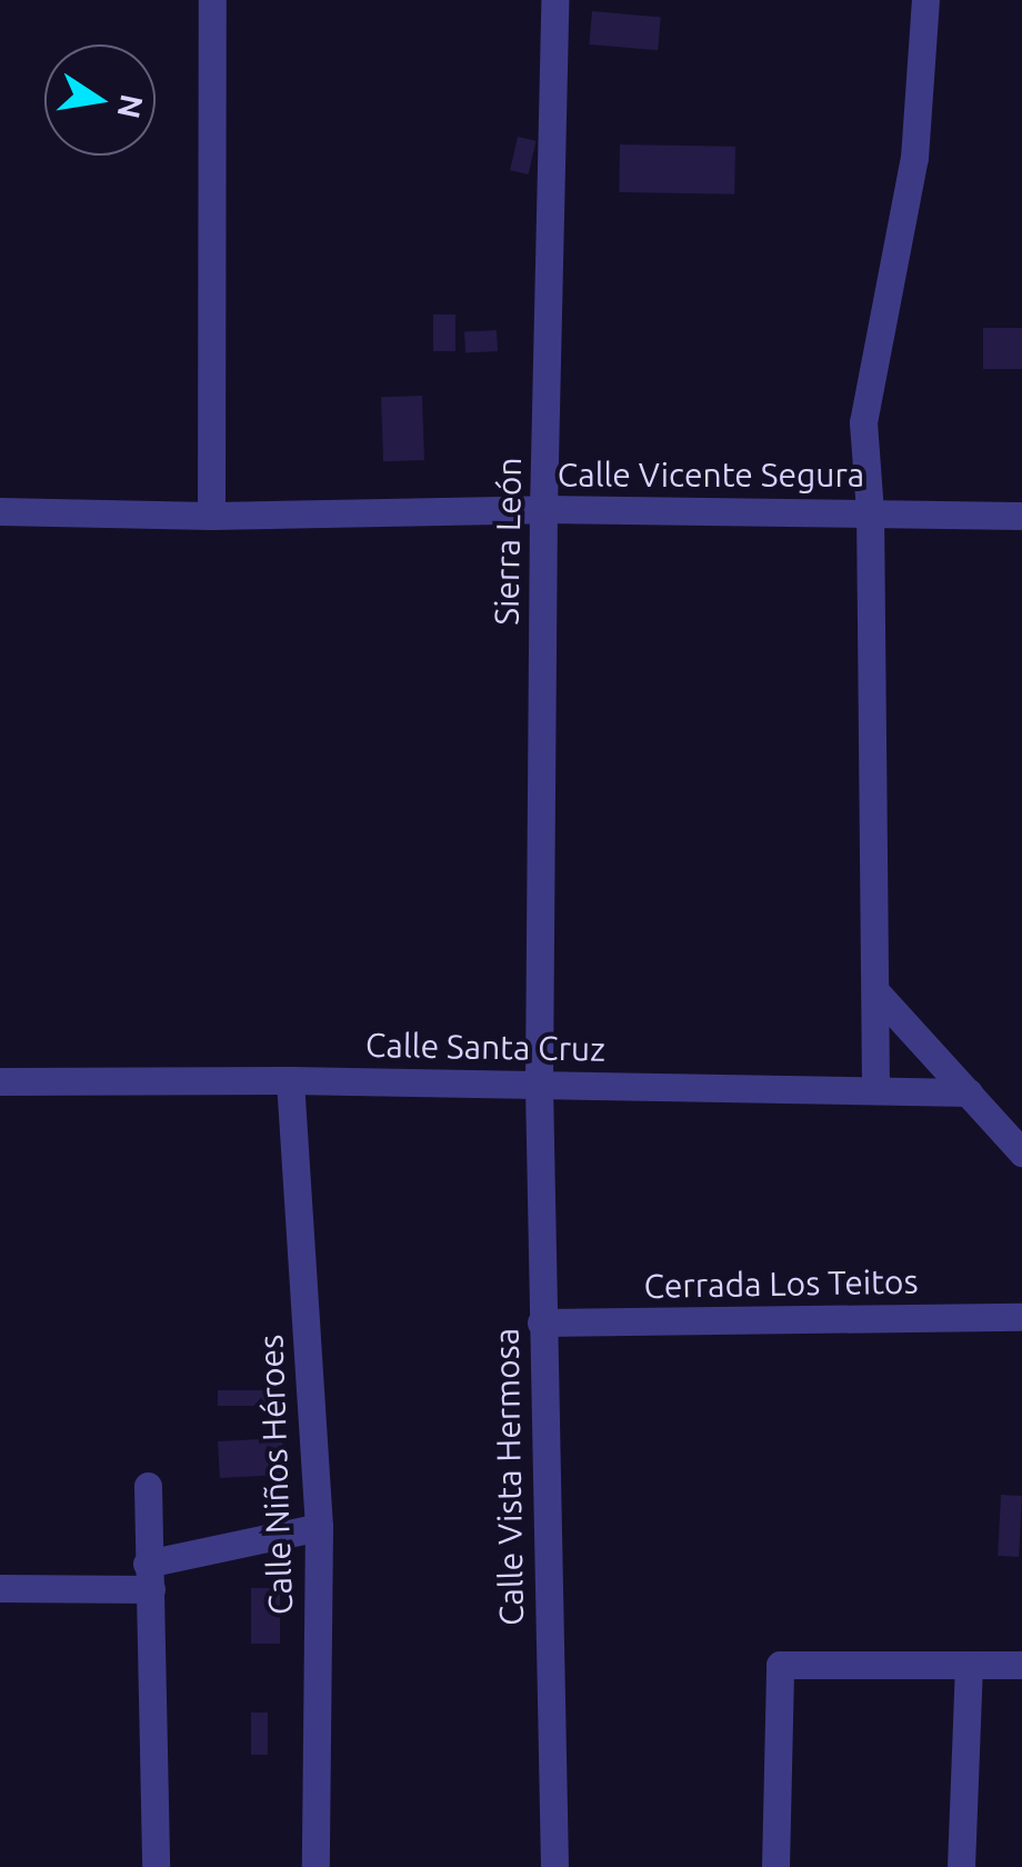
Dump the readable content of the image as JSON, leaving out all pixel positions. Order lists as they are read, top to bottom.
{
  "streets": {
    "street": [
      "Calle Vicente Segura",
      "Sierra León",
      "Calle Santa Cruz",
      "Cerrada Los Teitos",
      "Calle Niños Héroes",
      "Calle Vista Hermosa"
    ]
  },
  "crossings": [
    ["Calle Vicente Segura", "Sierra León"],
    ["Sierra León", "Calle Santa Cruz"],
    ["Sierra León", "Calle Vista Hermosa"],
    ["Calle Santa Cruz", "Calle Niños Héroes"],
    ["Calle Santa Cruz", "Calle Vista Hermosa"],
    ["Cerrada Los Teitos", "Calle Vista Hermosa"]
  ],
  "north": "right"
}
